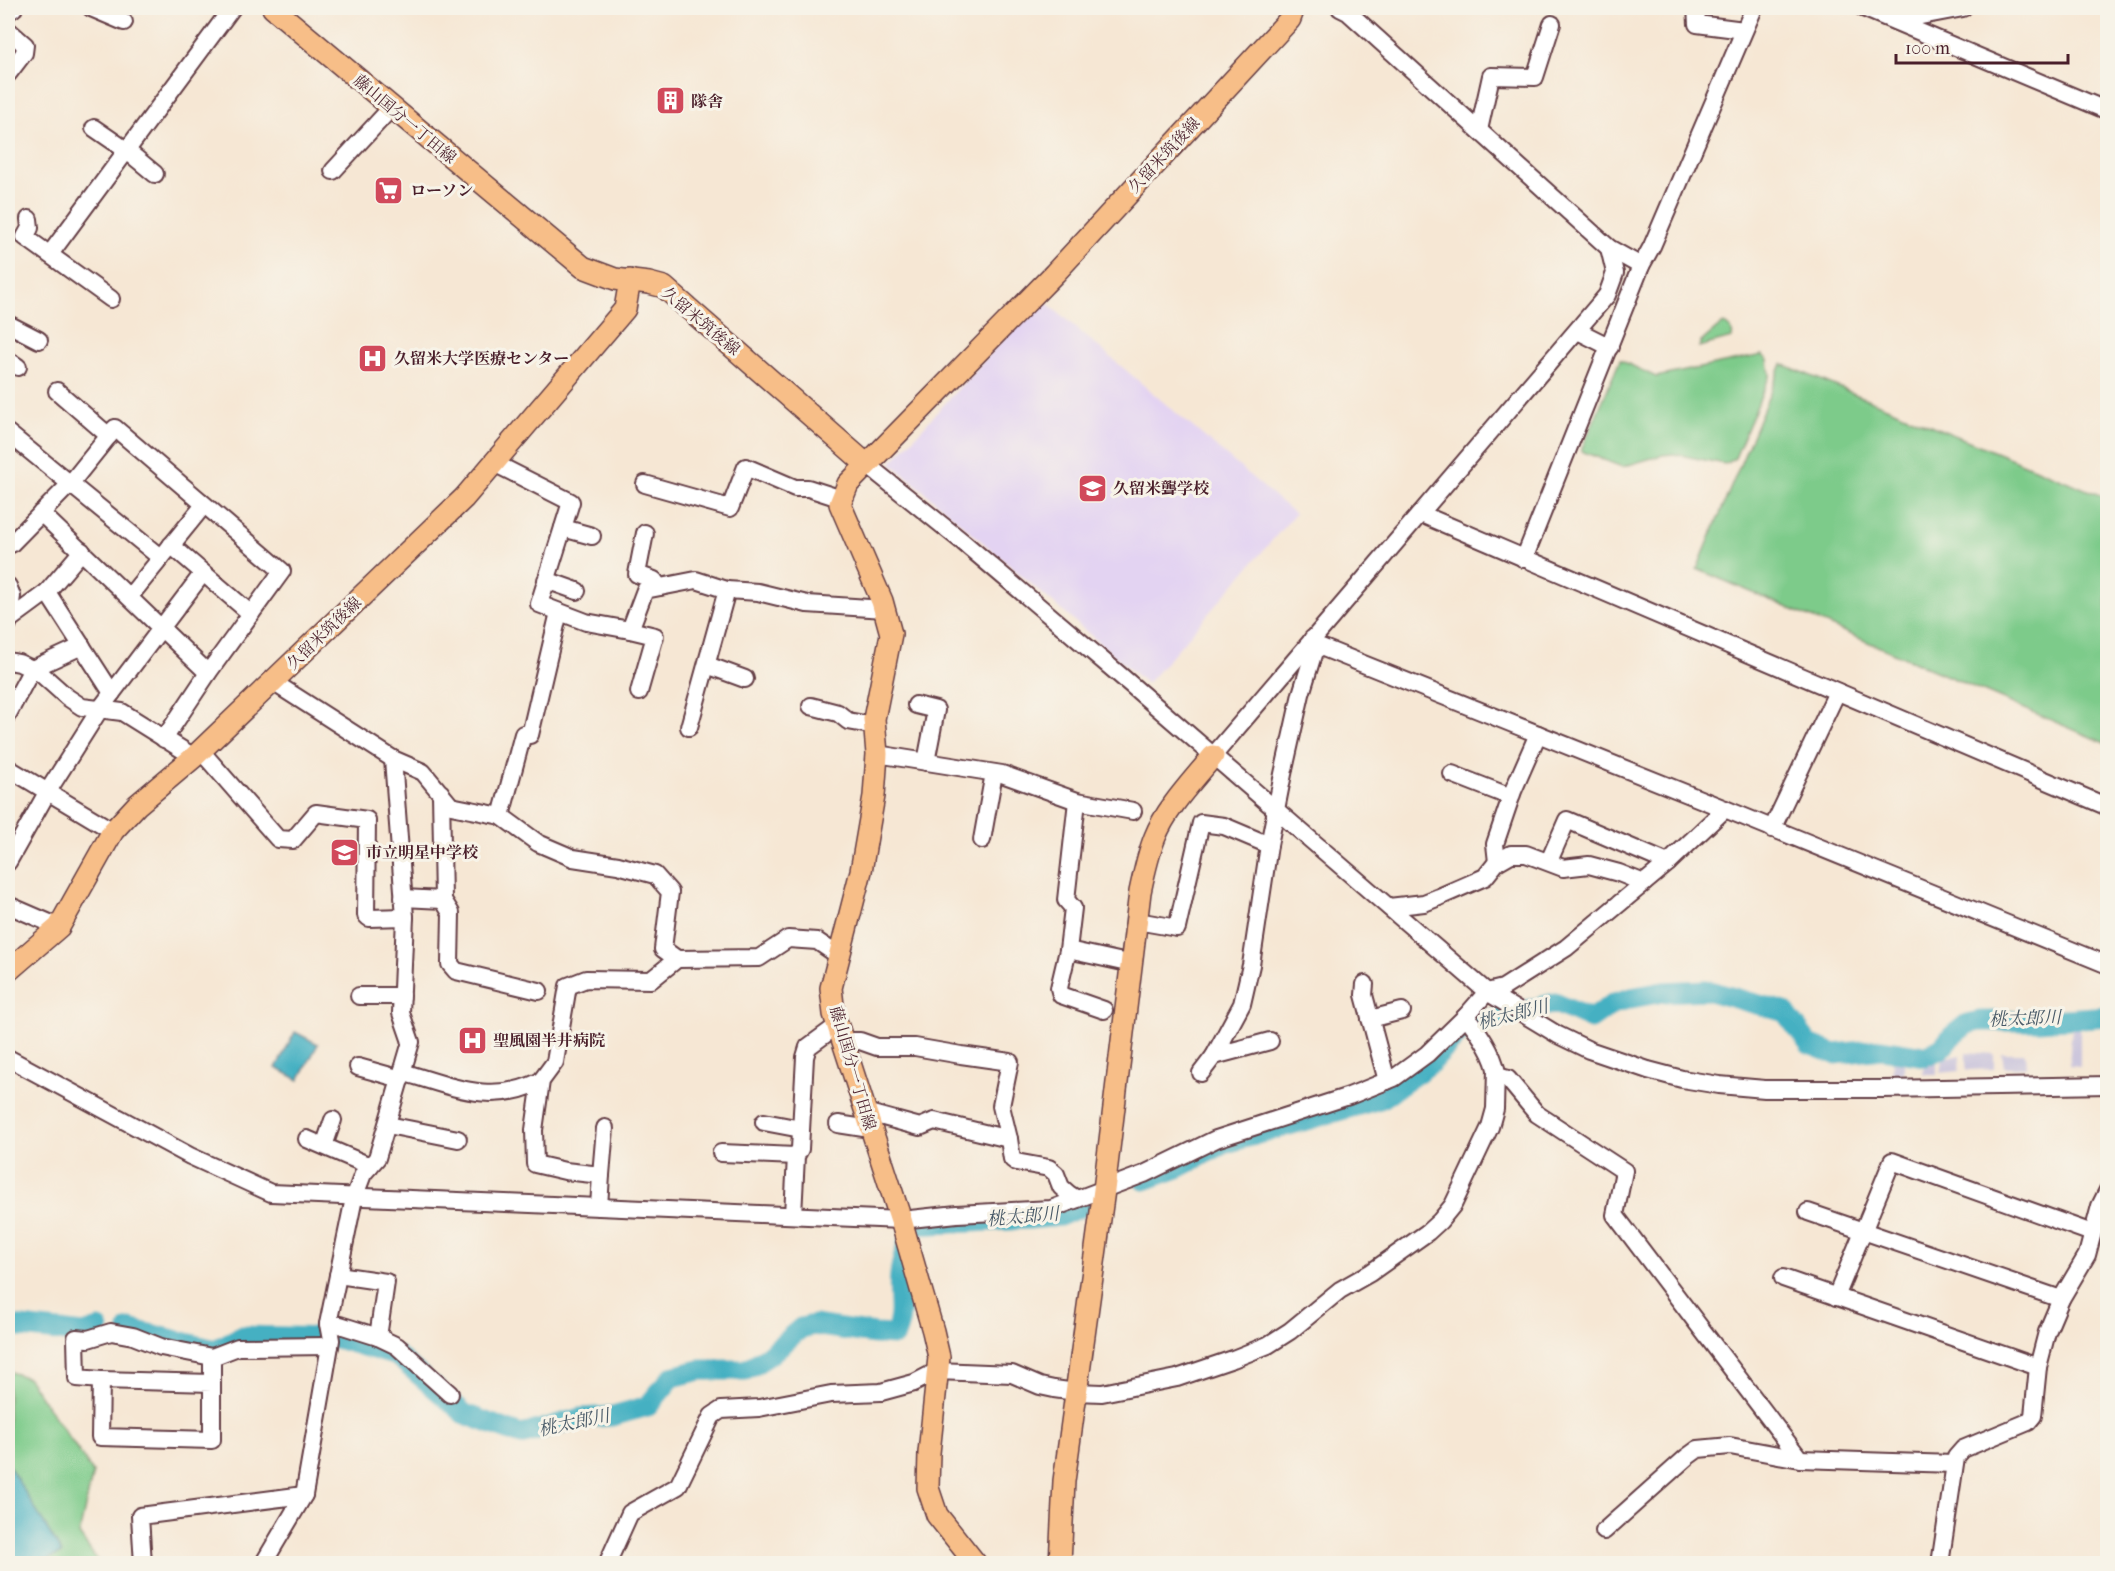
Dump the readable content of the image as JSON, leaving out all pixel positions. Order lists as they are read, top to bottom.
{
  "streets": {
    "main road": ["藤山国分一丁田線", "久留米筑後線"]
  },
  "crossings": [
    ["藤山国分一丁田線", "久留米筑後線"]
  ],
  "water": ["桃太郎川"],
  "places": {
    "building": ["隊舎"],
    "supermarket": ["ローソン"],
    "hospital": ["久留米大学医療センター", "聖風園半井病院"],
    "school or university": ["久留米聾学校", "市立明星中学校"]
  },
  "scale_bar": "100 m"
}
